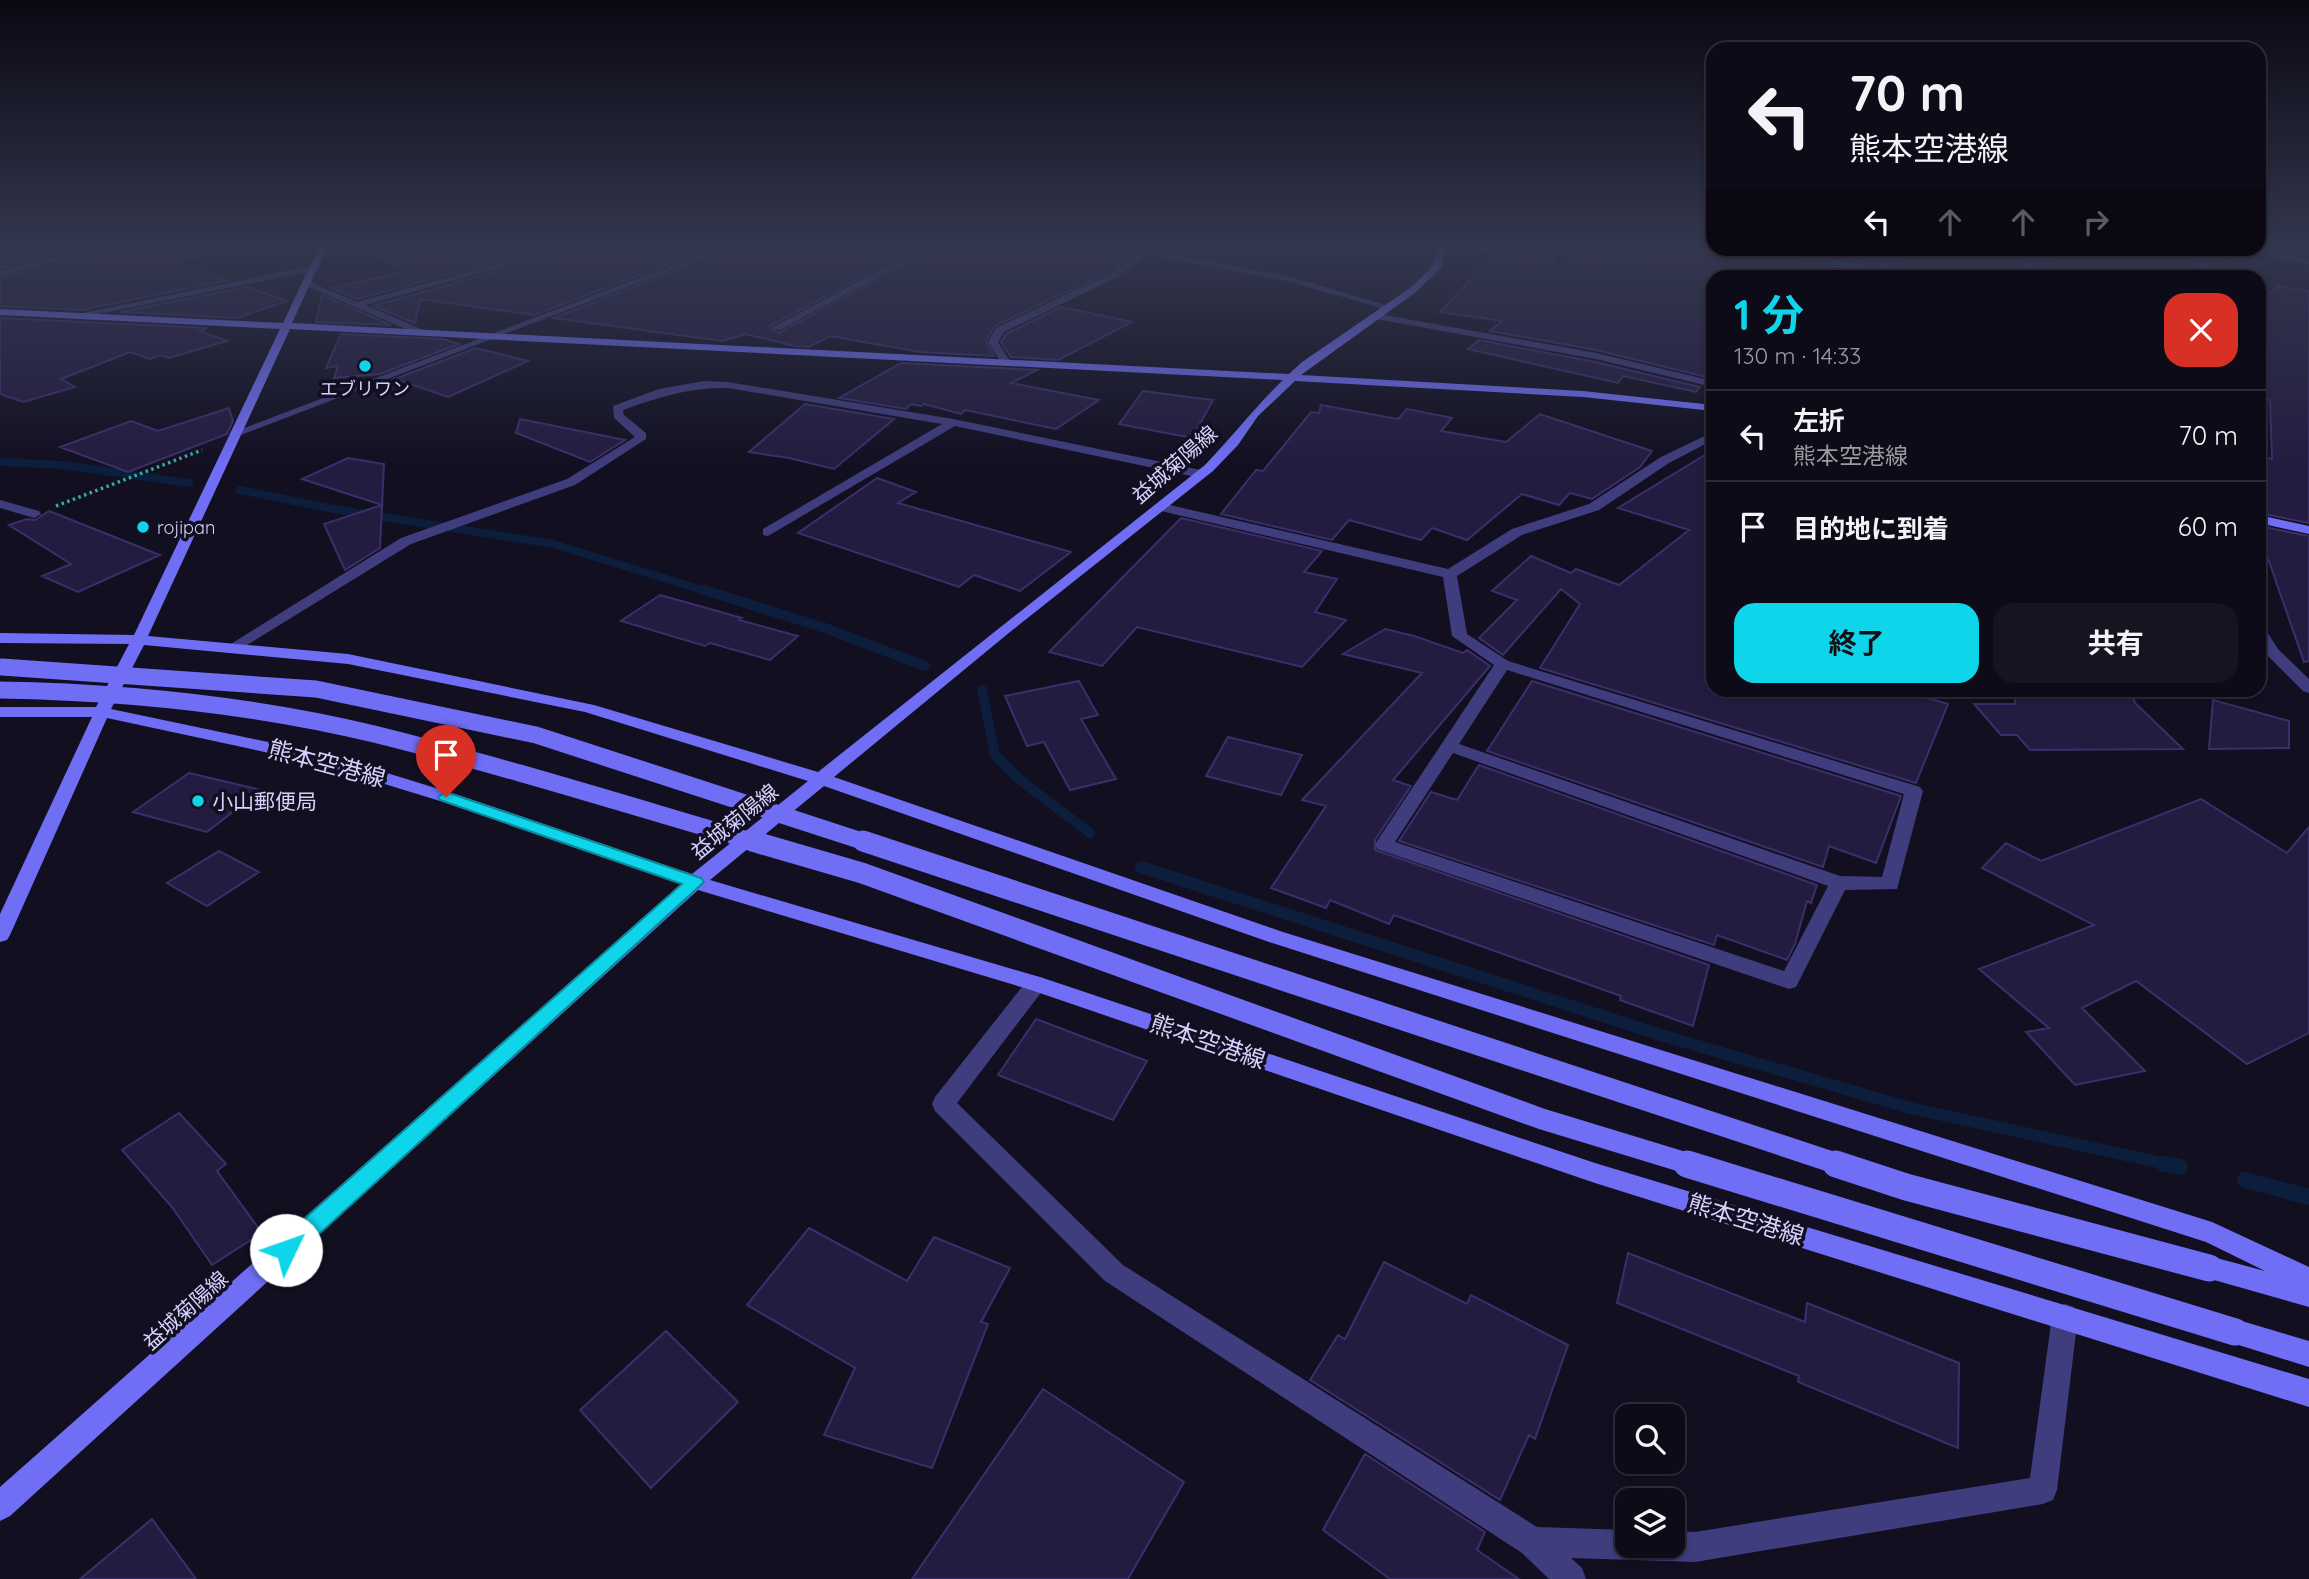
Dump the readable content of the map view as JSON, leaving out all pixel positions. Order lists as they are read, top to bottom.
{
  "streets": {
    "main road": ["益城菊陽線", "熊本空港線"]
  },
  "crossings": [
    ["益城菊陽線", "熊本空港線"]
  ],
  "places": ["エブリワン", "rojipan", "小山郵便局"],
  "page": {
    "turn": ["70 m", "熊本空港線"],
    "heading": ["1 分", "130 m · 14:33"],
    "list": [
      {
        "name": "左折",
        "note": "熊本空港線",
        "value": "70 m"
      },
      {
        "name": "目的地に到着",
        "value": "60 m"
      }
    ],
    "buttons": ["終了", "共有"]
  }
}
